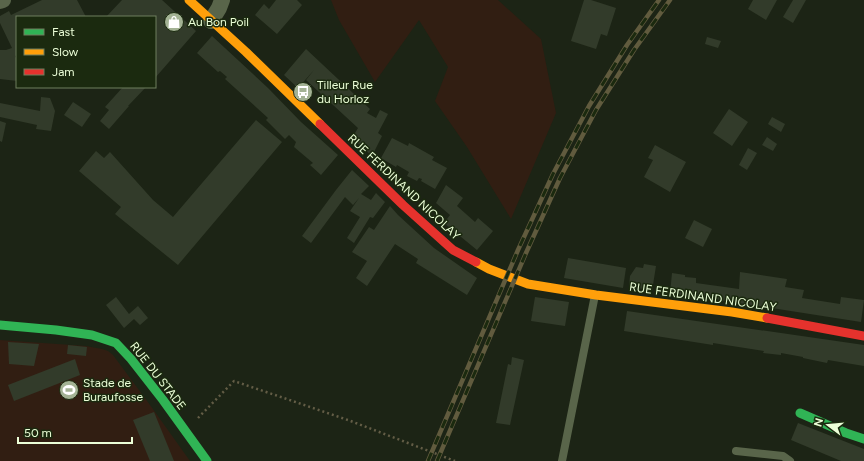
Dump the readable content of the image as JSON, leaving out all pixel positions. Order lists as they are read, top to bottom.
{
  "streets": {
    "street": ["RUE FERDINAND NICOLAY", "RUE DU STADE"]
  },
  "places": {
    "shop": ["Au Bon Poil"],
    "bus stop": ["Tilleur Rue du Horloz"],
    "sports": ["Stade de Buraufosse"]
  },
  "legend": ["Fast", "Slow", "Jam"],
  "scale_bar": "50 m",
  "north": "left"
}
